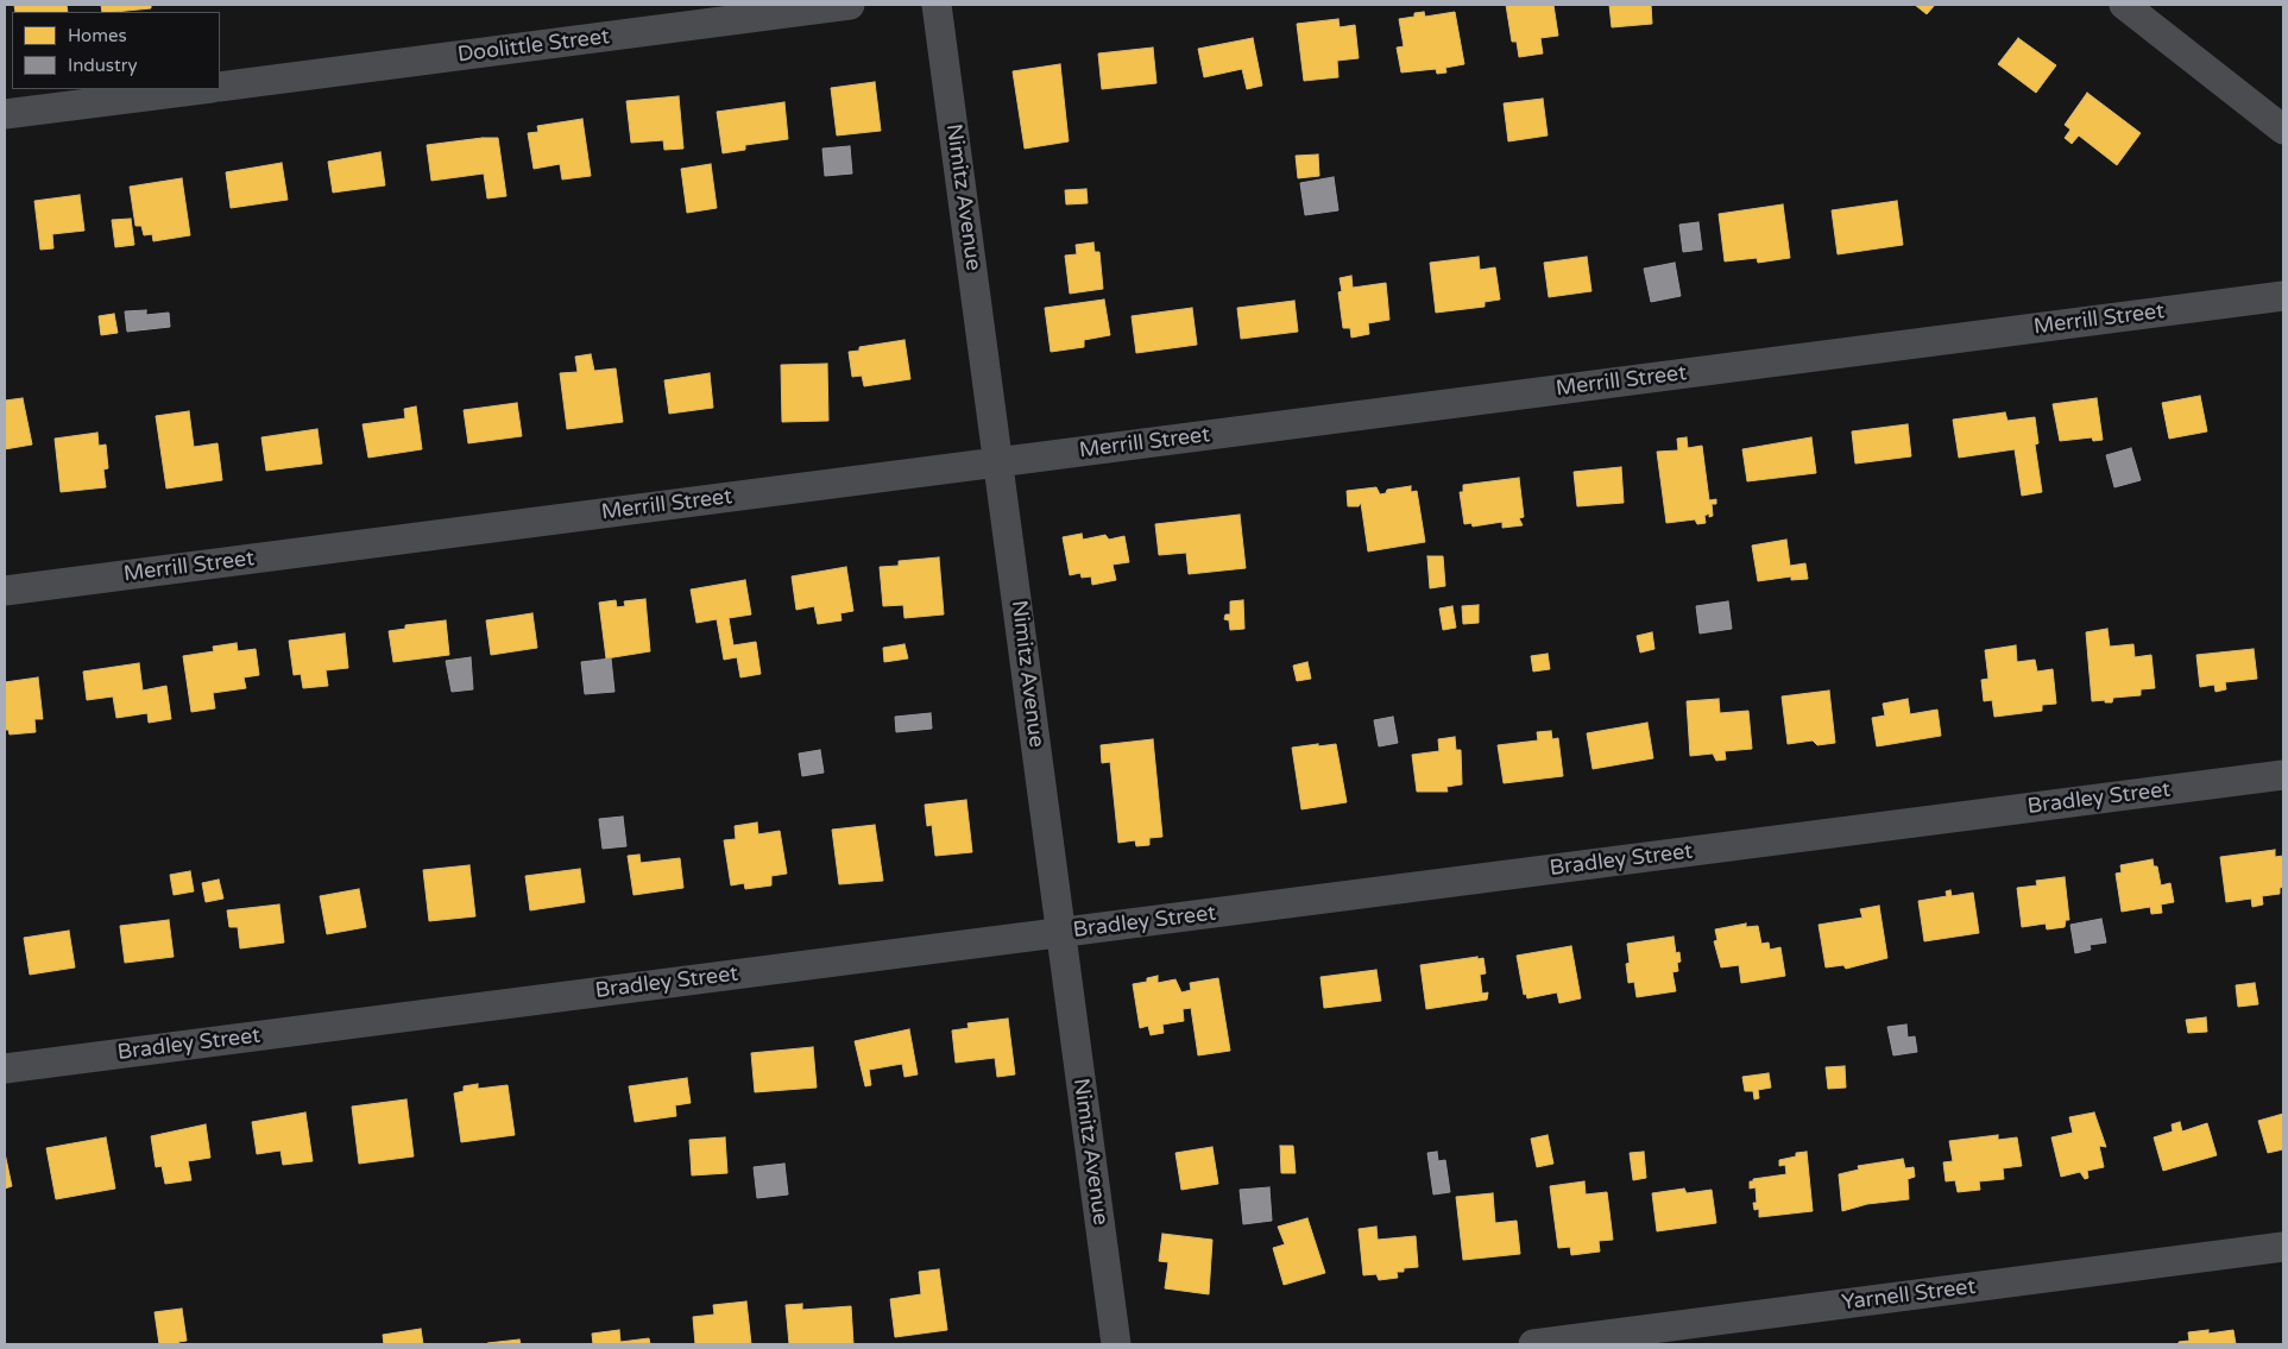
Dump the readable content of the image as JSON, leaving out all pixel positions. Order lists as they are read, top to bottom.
{
  "streets": {
    "street": [
      "Doolittle Street",
      "Nimitz Avenue",
      "Merrill Street",
      "Bradley Street",
      "Yarnell Street"
    ]
  },
  "crossings": [
    ["Nimitz Avenue", "Merrill Street"],
    ["Nimitz Avenue", "Bradley Street"]
  ],
  "legend": ["Homes", "Industry"]
}
